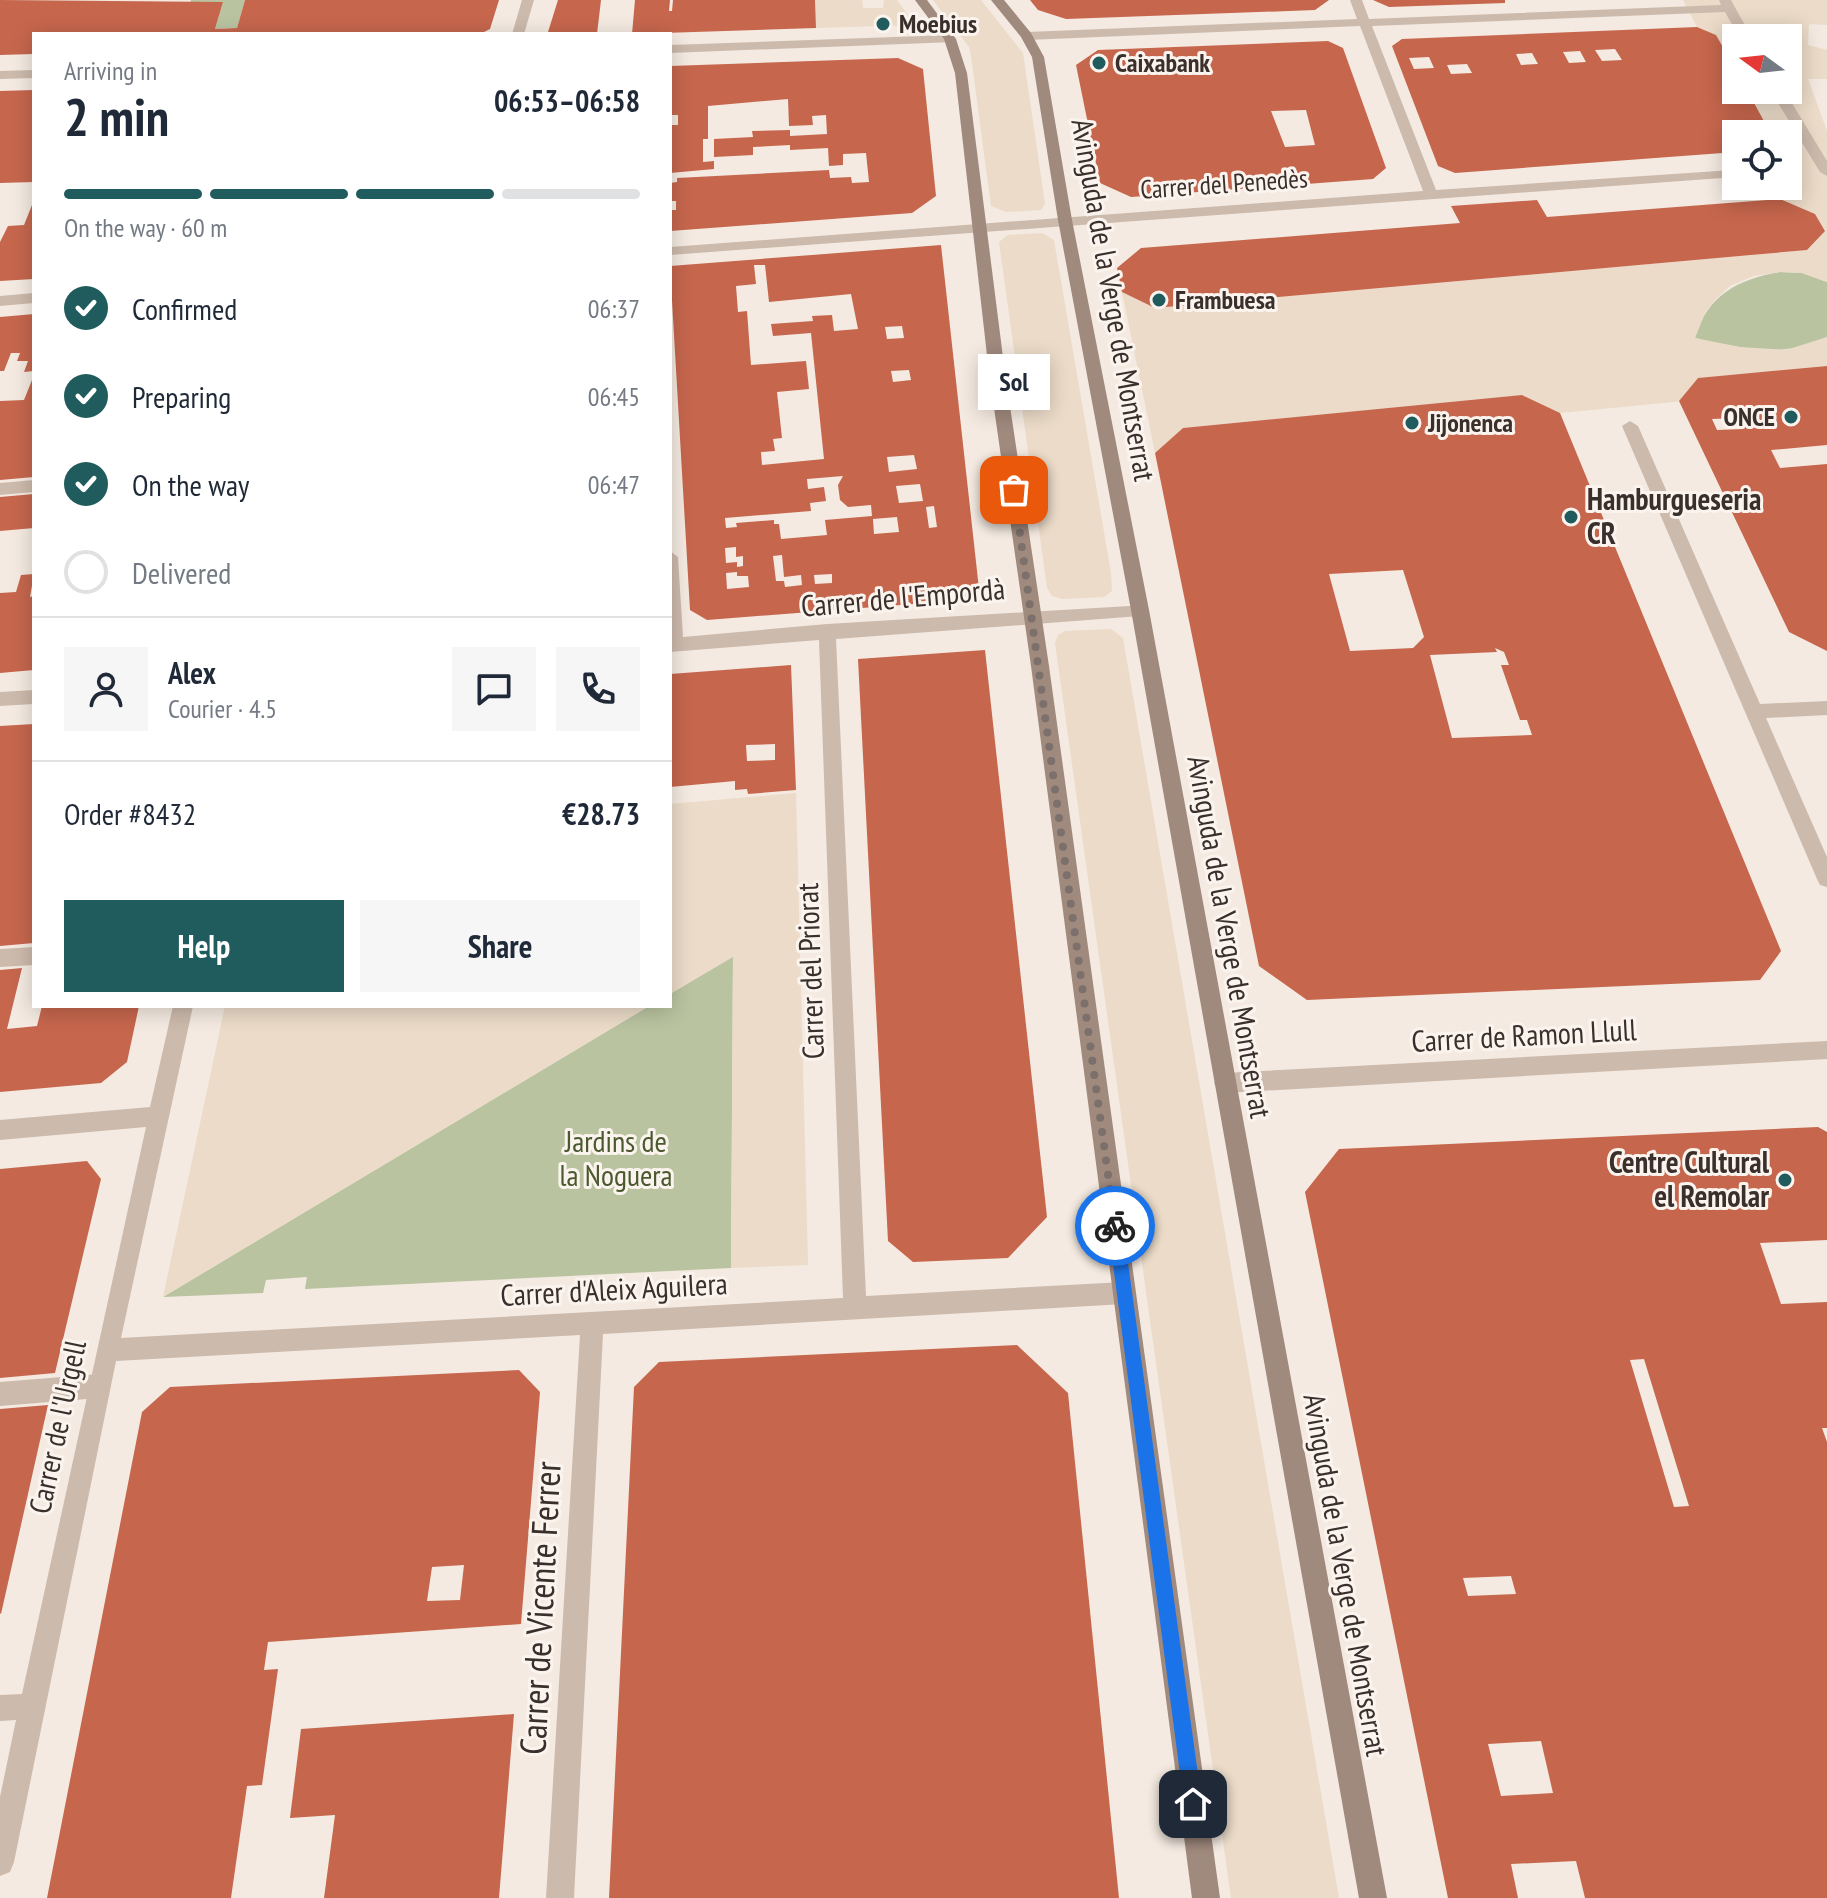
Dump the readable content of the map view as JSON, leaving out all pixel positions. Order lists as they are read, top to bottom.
{
  "streets": {
    "street": [
      "Carrer del Penedès",
      "Avinguda de la Verge de Montserrat",
      "Carrer de l'Empordà",
      "Carrer del Priorat",
      "Carrer de Ramon Llull",
      "Carrer d'Aleix Aguilera",
      "Carrer de l'Urgell",
      "Carrer de Vicente Ferrer"
    ]
  },
  "crossings": [
    ["Carrer del Penedès", "Avinguda de la Verge de Montserrat"],
    ["Avinguda de la Verge de Montserrat", "Carrer de l'Empordà"],
    ["Avinguda de la Verge de Montserrat", "Carrer de Ramon Llull"],
    ["Carrer de l'Empordà", "Carrer del Priorat"],
    ["Carrer del Priorat", "Carrer d'Aleix Aguilera"],
    ["Carrer d'Aleix Aguilera", "Carrer de l'Urgell"],
    ["Carrer d'Aleix Aguilera", "Carrer de Vicente Ferrer"]
  ],
  "parks": ["Jardins de la Noguera"],
  "places": [
    "Moebius",
    "Caixabank",
    "Frambuesa",
    "ONCE",
    "Jijonenca",
    "Sol",
    "Hamburgueseria CR",
    "Centre Cultural el Remolar"
  ],
  "north": "left",
  "page": {
    "heading": ["2 min", "Arriving in", "06:53–06:58"],
    "panel": [
      "Alex",
      "Courier · 4.5",
      "Order #8432",
      "€28.73"
    ],
    "bar": "On the way · 60 m",
    "list": [
      ["Confirmed", "06:37"],
      ["Preparing", "06:45"],
      ["On the way", "06:47"],
      "Delivered"
    ],
    "bubble": "Sol",
    "buttons": ["Help", "Share"]
  }
}
